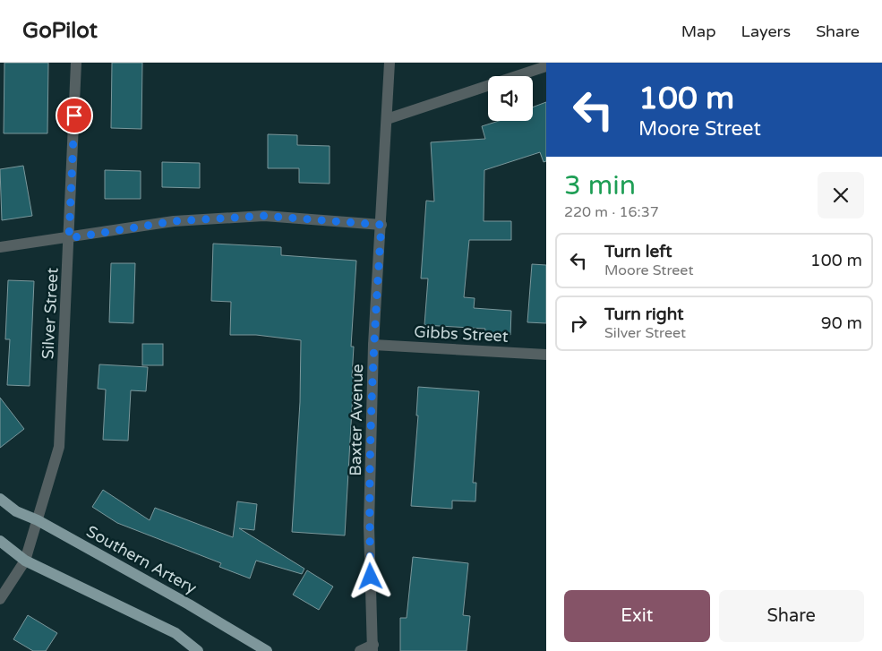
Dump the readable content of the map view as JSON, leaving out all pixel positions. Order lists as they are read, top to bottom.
{
  "streets": {
    "main road": ["Southern Artery"],
    "street": ["Silver Street", "Gibbs Street", "Baxter Avenue"]
  },
  "crossings": [
    ["Silver Street", "Southern Artery"],
    ["Gibbs Street", "Baxter Avenue"]
  ],
  "page": {
    "header": "GoPilot",
    "nav": ["Map", "Layers", "Share"],
    "turn": ["100 m", "Moore Street"],
    "heading": ["3 min", "220 m · 16:37"],
    "list": [
      {
        "name": "Turn left",
        "note": "Moore Street",
        "value": "100 m"
      },
      {
        "name": "Turn right",
        "note": "Silver Street",
        "value": "90 m"
      }
    ],
    "buttons": ["Exit", "Share"]
  }
}
